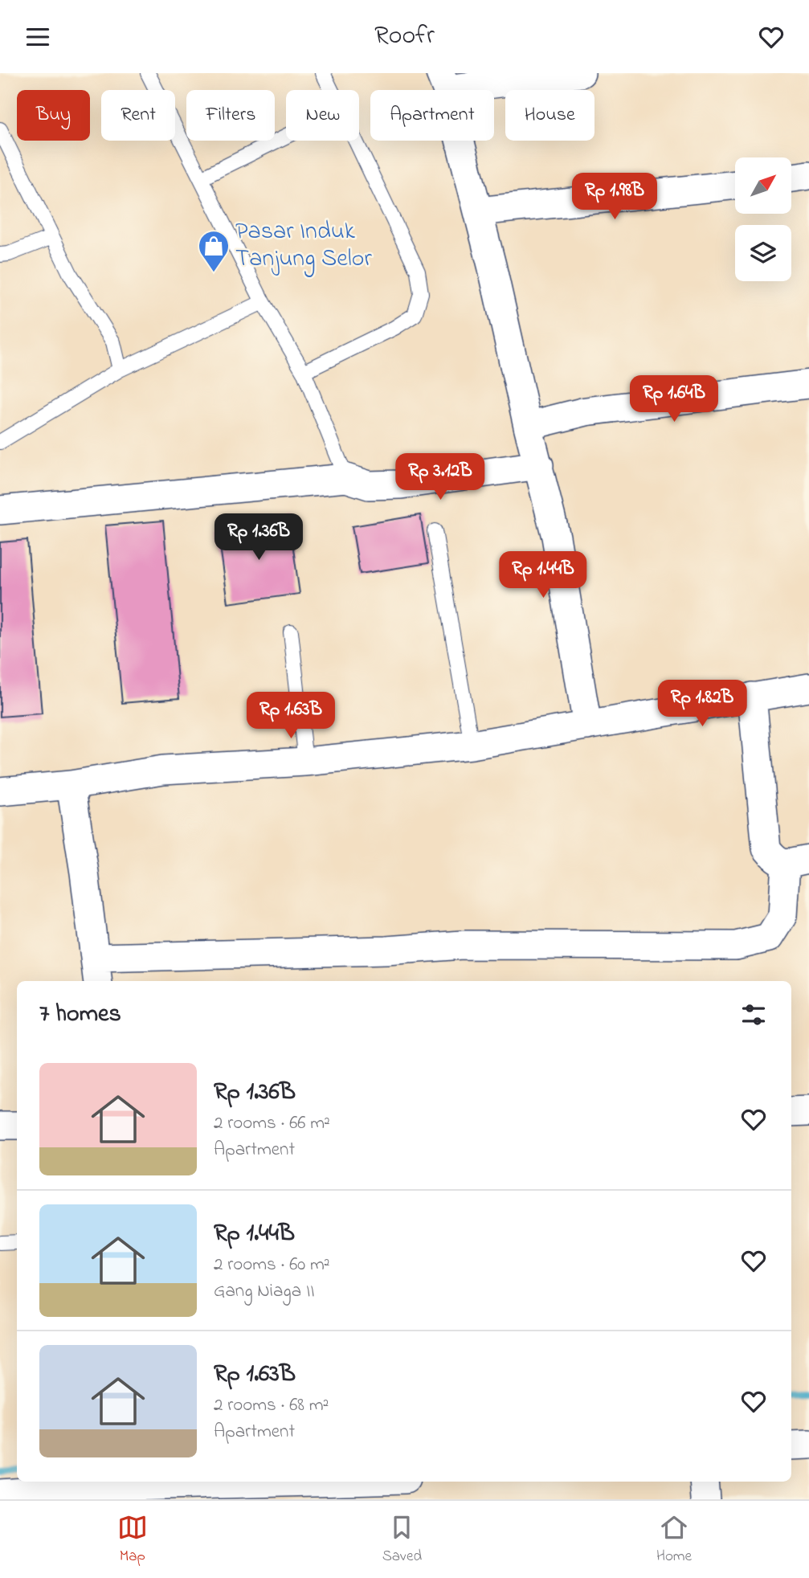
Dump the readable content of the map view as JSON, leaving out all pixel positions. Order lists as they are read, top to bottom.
{
  "places": {
    "shop": ["Pasar Induk Tanjung Selor"]
  },
  "north": "top right",
  "page": {
    "header": "Roofr",
    "chip": [
      "Buy",
      "Rent",
      "Filters",
      "New",
      "Apartment",
      "House"
    ],
    "price": [
      "Rp 1.98B",
      "Rp 1.64B",
      "Rp 3.12B",
      "Rp 1.36B",
      "Rp 1.44B",
      "Rp 1.82B",
      "Rp 1.63B"
    ],
    "heading": "7 homes",
    "list": [
      {
        "name": "Rp 1.36B",
        "note": "2 rooms · 66 m² · Apartment"
      },
      {
        "name": "Rp 1.44B",
        "note": "2 rooms · 60 m² · Gang Niaga II"
      },
      {
        "name": "Rp 1.63B",
        "note": "2 rooms · 68 m² · Apartment"
      }
    ],
    "tabs": ["Map", "Saved", "Home"]
  }
}
